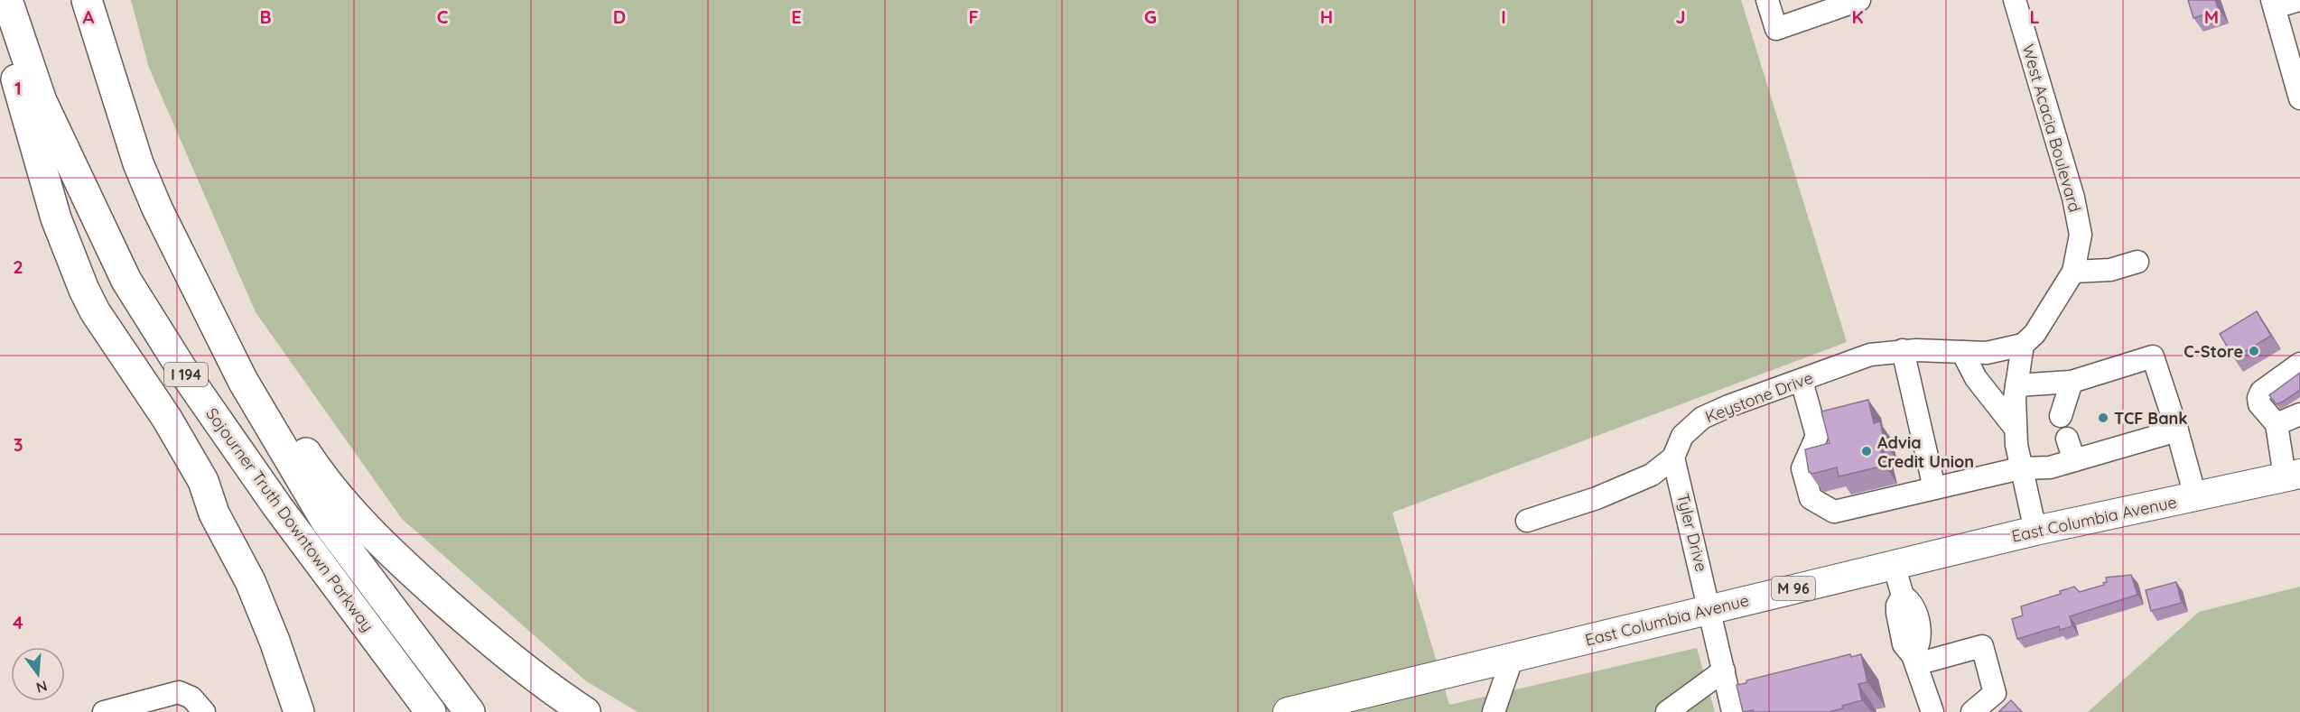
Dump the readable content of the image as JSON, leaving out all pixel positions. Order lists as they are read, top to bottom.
{
  "streets": {
    "highway": ["I 194", "Sojourner Truth Downtown Parkway"],
    "main road": ["East Columbia Avenue", "M 96"],
    "street": ["West Acacia Boulevard", "Keystone Drive", "Tyler Drive"]
  },
  "crossings": [
    ["West Acacia Boulevard", "Keystone Drive"],
    ["Keystone Drive", "Tyler Drive"],
    ["East Columbia Avenue", "Tyler Drive"]
  ],
  "places": ["C-Store", "TCF Bank", "Advia Credit Union"],
  "north": "bottom",
  "grid": {
    "columns": [
      "A",
      "B",
      "C",
      "D",
      "E",
      "F",
      "G",
      "H",
      "I",
      "J",
      "K",
      "L",
      "M"
    ],
    "rows": [
      "1",
      "2",
      "3",
      "4"
    ]
  }
}
